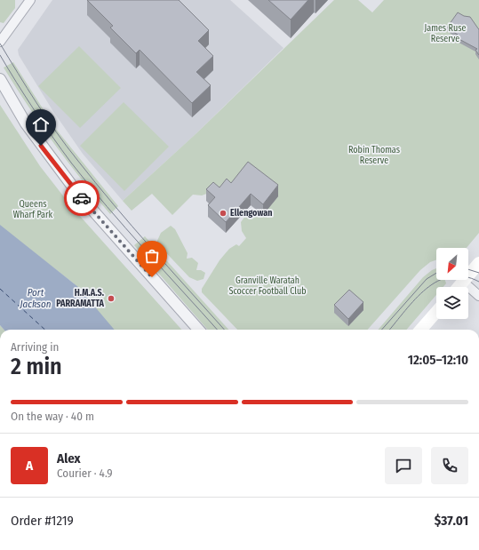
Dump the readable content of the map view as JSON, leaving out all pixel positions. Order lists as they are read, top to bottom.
{
  "water": ["Port Jackson"],
  "parks": [
    "James Ruse Reserve",
    "Robin Thomas Reserve",
    "Queens Wharf Park",
    "Granville Waratah Scoccer Football Club"
  ],
  "places": ["Ellengowan", "H.M.A.S. PARRAMATTA"],
  "north": "bottom left",
  "page": {
    "heading": ["2 min", "Arriving in", "12:05–12:10"],
    "panel": [
      "Alex",
      "Courier · 4.9",
      "Order #1219",
      "$37.01"
    ],
    "bar": "On the way · 40 m",
    "round": "A"
  }
}
